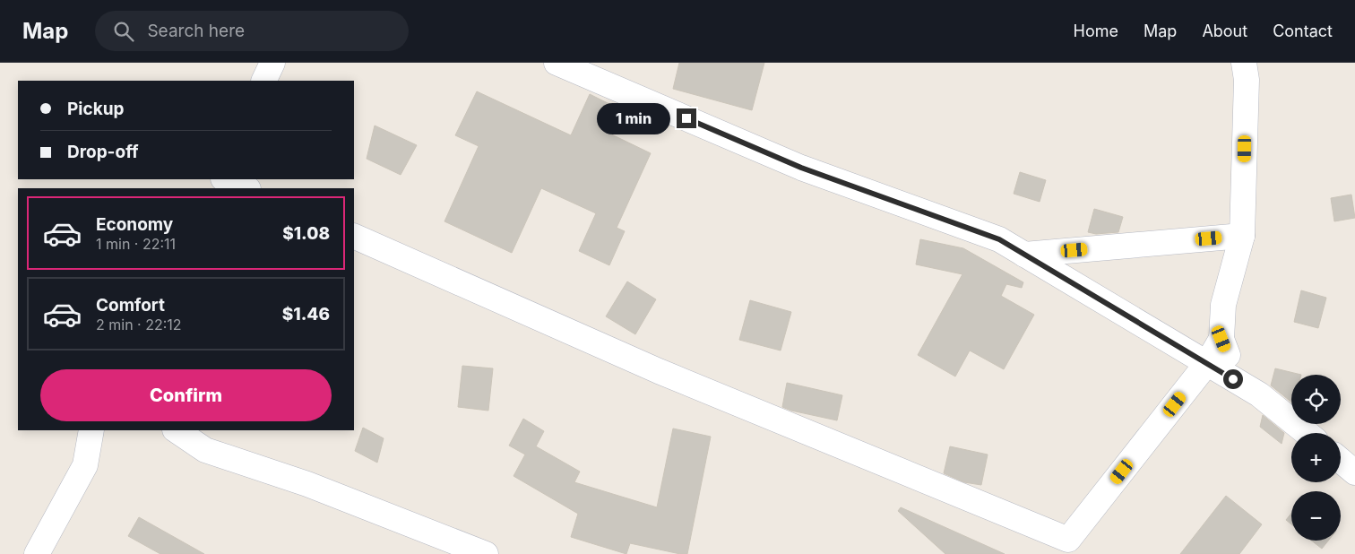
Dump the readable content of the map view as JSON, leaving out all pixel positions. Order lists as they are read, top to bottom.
{
  "page": {
    "header": "Map",
    "search": "Search here",
    "nav": [
      "Home",
      "Map",
      "About",
      "Contact"
    ],
    "banner": ["Pickup", "Drop-off"],
    "bubble": "1 min",
    "list": [
      {
        "name": "Economy",
        "note": "1 min · 22:11",
        "value": "$1.08"
      },
      {
        "name": "Comfort",
        "note": "2 min · 22:12",
        "value": "$1.46"
      }
    ],
    "buttons": "Confirm",
    "map_buttons": ["+", "−"]
  }
}
